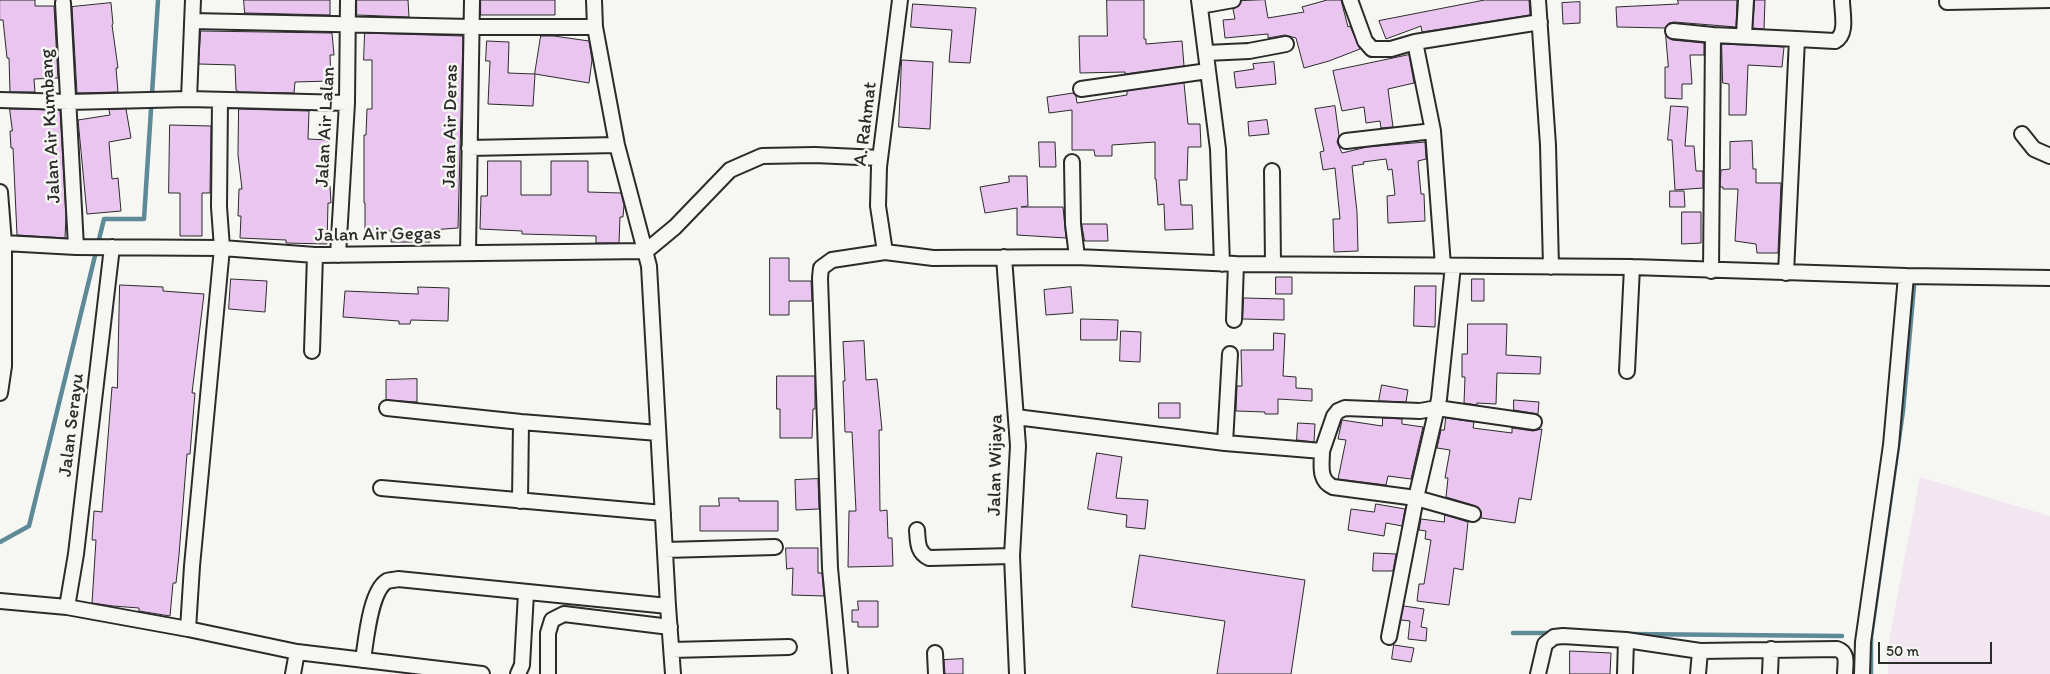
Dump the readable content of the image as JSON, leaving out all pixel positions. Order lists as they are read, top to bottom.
{
  "streets": {
    "street": [
      "A. Rahmat",
      "Jalan Air Kumbang",
      "Jalan Air Deras",
      "Jalan Air Lalan",
      "Jalan Air Gegas",
      "Jalan Serayu",
      "Jalan Wijaya"
    ]
  },
  "crossings": [
    ["Jalan Air Kumbang", "Jalan Air Gegas"],
    ["Jalan Air Deras", "Jalan Air Gegas"],
    ["Jalan Air Lalan", "Jalan Air Gegas"],
    ["Jalan Air Gegas", "Jalan Serayu"]
  ],
  "scale_bar": "50 m"
}
